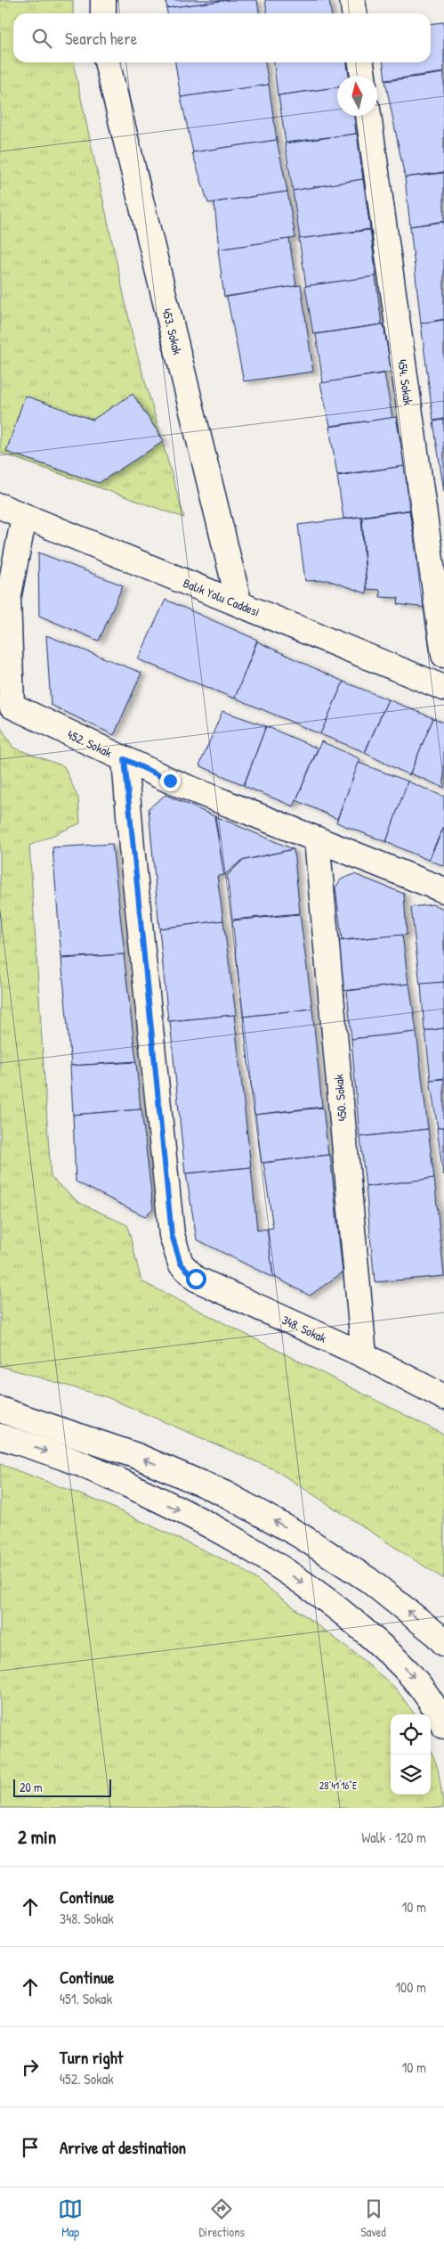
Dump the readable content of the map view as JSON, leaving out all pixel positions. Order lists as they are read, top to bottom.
{
  "streets": {
    "main road": [
      "453. Sokak",
      "454. Sokak",
      "Balık Yolu Caddesi",
      "452. Sokak",
      "450. Sokak",
      "348. Sokak"
    ]
  },
  "crossings": [
    ["453. Sokak", "Balık Yolu Caddesi"],
    ["Balık Yolu Caddesi", "452. Sokak"],
    ["452. Sokak", "450. Sokak"],
    ["452. Sokak", "348. Sokak"],
    ["450. Sokak", "348. Sokak"]
  ],
  "scale_bar": "20 m",
  "north": "top",
  "page": {
    "search": "Search here",
    "scale": "20 m",
    "heading": ["2 min", "Walk · 120 m"],
    "list": [
      ["Continue", "348. Sokak", "10 m"],
      ["Continue", "451. Sokak", "100 m"],
      ["Turn right", "452. Sokak", "10 m"],
      "Arrive at destination"
    ],
    "nav": ["Map", "Directions", "Saved"]
  },
  "coordinates": ["28°41'16\"E"]
}
